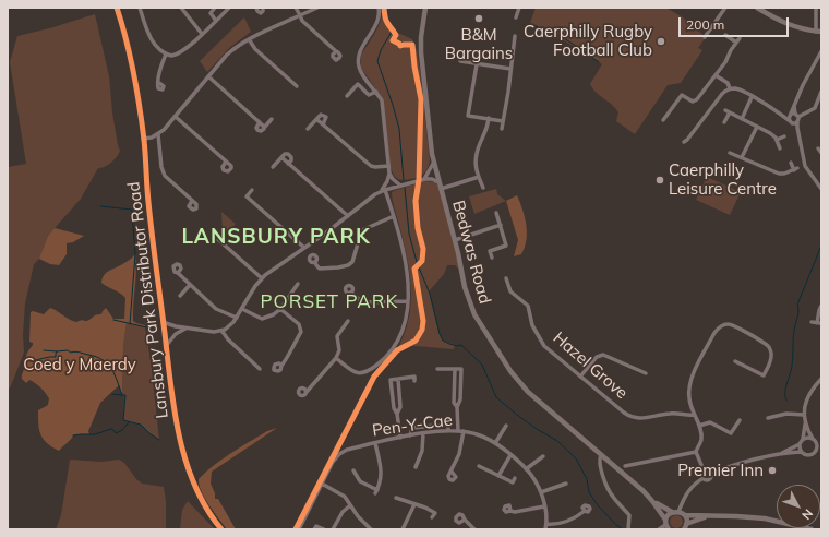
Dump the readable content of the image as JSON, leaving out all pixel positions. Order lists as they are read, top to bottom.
{
  "streets": {
    "main road": ["Bedwas Road"],
    "street": ["Lansbury Park Distributor Road", "Hazel Grove", "Pen-Y-Cae"]
  },
  "districts": ["LANSBURY PARK", "PORSET PARK"],
  "parks": ["Coed y Maerdy"],
  "places": [
    "B&M Bargains",
    "Caerphilly Rugby Football Club",
    "Caerphilly Leisure Centre",
    "Premier Inn"
  ],
  "scale_bar": "200 m",
  "north": "bottom right"
}
